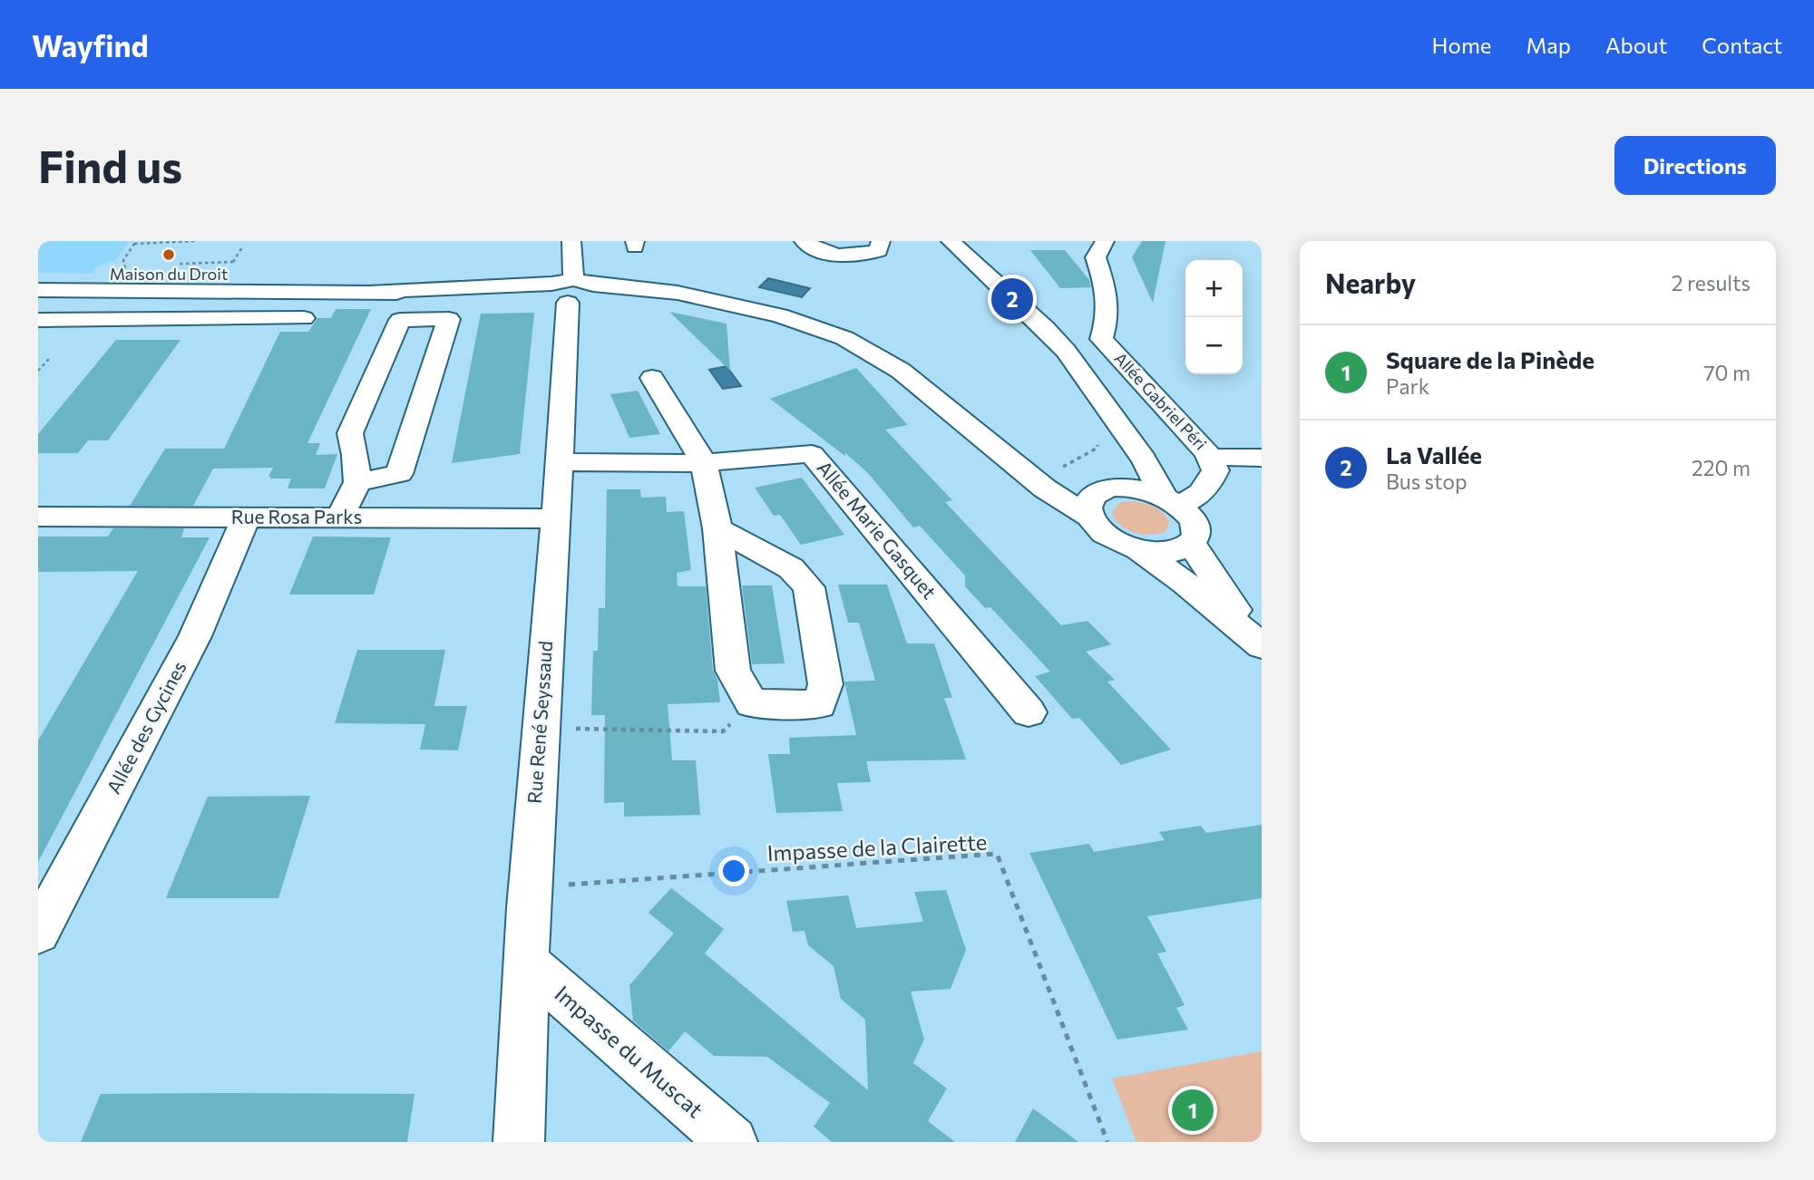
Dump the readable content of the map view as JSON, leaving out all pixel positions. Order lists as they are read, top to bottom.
{
  "streets": {
    "street": [
      "Allée Gabriel Péri",
      "Rue Rosa Parks",
      "Allée Marie Gasquet",
      "Rue René Seyssaud",
      "Allée des Gycines",
      "Impasse du Muscat"
    ],
    "path": ["Impasse de la Clairette"]
  },
  "crossings": [
    ["Rue Rosa Parks", "Rue René Seyssaud"],
    ["Rue Rosa Parks", "Allée des Gycines"],
    ["Allée Marie Gasquet", "Rue René Seyssaud"],
    ["Rue René Seyssaud", "Impasse de la Clairette"],
    ["Rue René Seyssaud", "Impasse du Muscat"]
  ],
  "places": ["Maison du Droit"],
  "page": {
    "header": "Wayfind",
    "nav": [
      "Home",
      "Map",
      "About",
      "Contact"
    ],
    "buttons": "Directions",
    "title": "Find us",
    "heading": ["Nearby", "2 results"],
    "map_buttons": ["+", "−"],
    "pins": ["2", "1"],
    "list": [
      {
        "mark": "1",
        "name": "Square de la Pinède",
        "note": "Park",
        "value": "70 m"
      },
      {
        "mark": "2",
        "name": "La Vallée",
        "note": "Bus stop",
        "value": "220 m"
      }
    ]
  }
}
